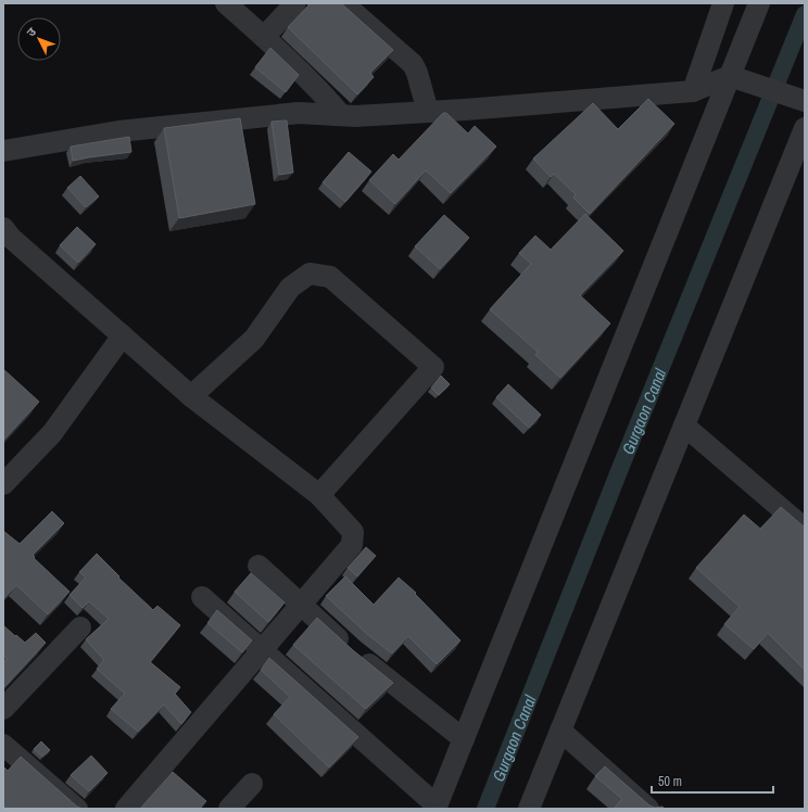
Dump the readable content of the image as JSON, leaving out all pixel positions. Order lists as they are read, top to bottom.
{
  "water": ["Gurgaon Canal"],
  "scale_bar": "50 m",
  "north": "top left"
}
